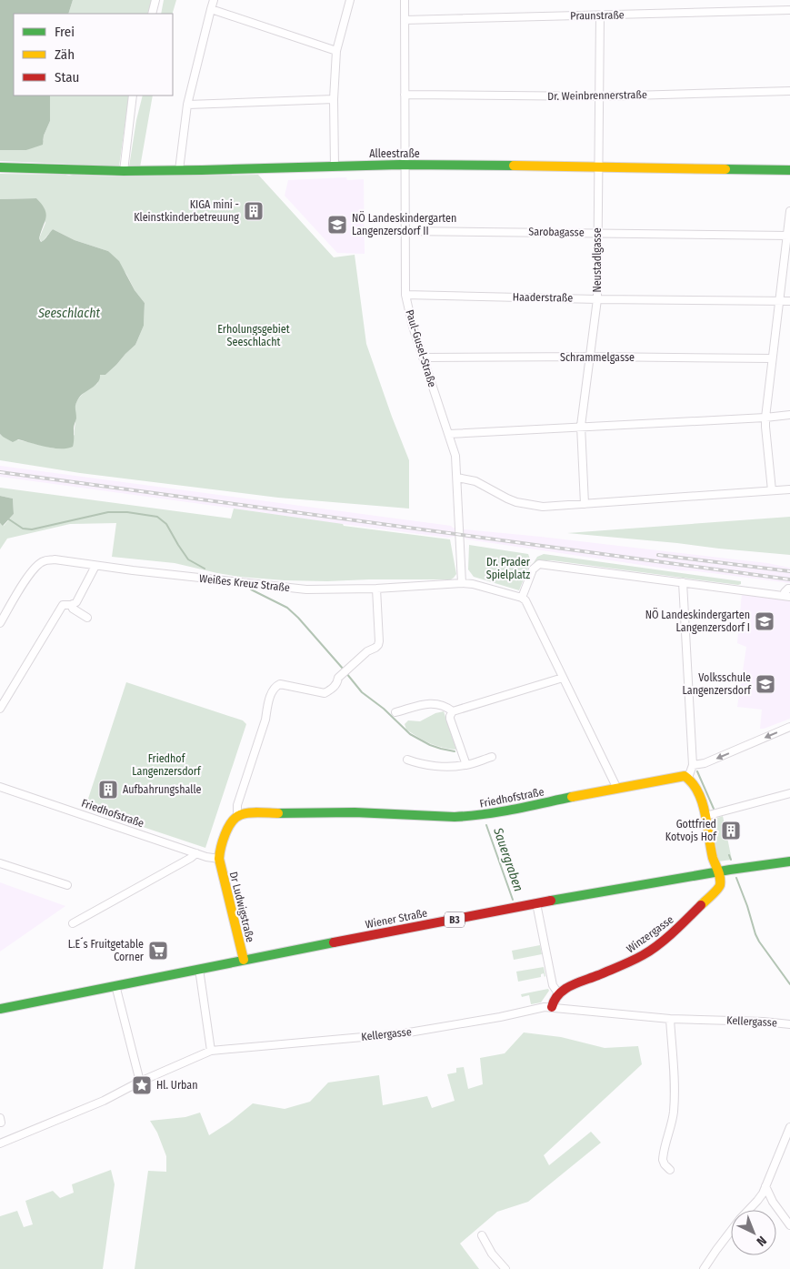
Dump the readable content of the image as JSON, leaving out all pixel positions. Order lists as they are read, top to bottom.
{
  "streets": {
    "street": [
      "Praunstraße",
      "Dr. Weinbrennerstraße",
      "Alleestraße",
      "Sarobagasse",
      "Neustadlgasse",
      "Haaderstraße",
      "Paul-Gusel-Straße",
      "Schrammelgasse",
      "Weißes Kreuz Straße",
      "Friedhofstraße",
      "Dr Ludwigstraße",
      "Wiener Straße",
      "B3",
      "Winzergasse",
      "Kellergasse"
    ]
  },
  "crossings": [
    ["Praunstraße", "Neustadlgasse"],
    ["Praunstraße", "Paul-Gusel-Straße"],
    ["Dr. Weinbrennerstraße", "Neustadlgasse"],
    ["Dr. Weinbrennerstraße", "Paul-Gusel-Straße"],
    ["Alleestraße", "Neustadlgasse"],
    ["Alleestraße", "Paul-Gusel-Straße"],
    ["Sarobagasse", "Neustadlgasse"],
    ["Sarobagasse", "Paul-Gusel-Straße"],
    ["Neustadlgasse", "Haaderstraße"],
    ["Neustadlgasse", "Schrammelgasse"],
    ["Haaderstraße", "Paul-Gusel-Straße"],
    ["Paul-Gusel-Straße", "Schrammelgasse"],
    ["Paul-Gusel-Straße", "Weißes Kreuz Straße"],
    ["Friedhofstraße", "Dr Ludwigstraße"],
    ["Dr Ludwigstraße", "Wiener Straße"],
    ["Wiener Straße", "Winzergasse"]
  ],
  "water": ["Seeschlacht", "Sauergraben"],
  "parks": ["Erholungsgebiet Seeschlacht", "Dr. Prader Spielplatz", "Friedhof Langenzersdorf"],
  "places": {
    "building": ["KIGA mini - Kleinstkinderbetreuung", "Aufbahrungshalle", "Gottfried Kotvojs Hof"],
    "school or university": ["NÖ Landeskindergarten Langenzersdorf II", "NÖ Landeskindergarten Langenzersdorf I", "Volksschule Langenzersdorf"],
    "supermarket": ["L.E´s Fruitgetable Corner"],
    "place": ["Hl. Urban"]
  },
  "legend": ["Frei", "Zäh", "Stau"],
  "north": "bottom right"
}
